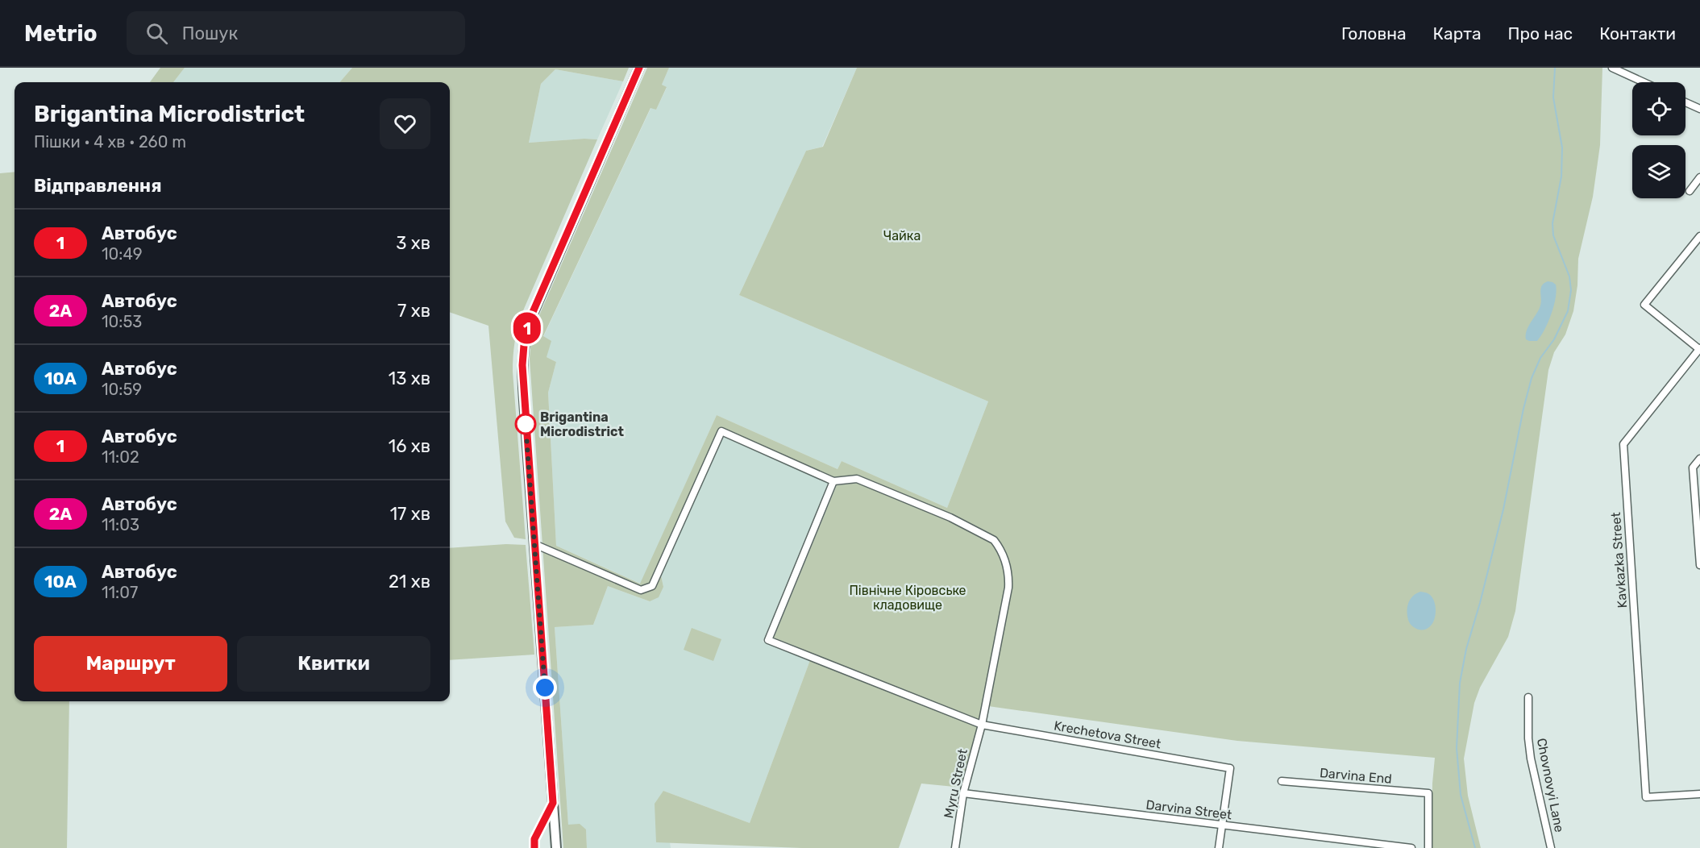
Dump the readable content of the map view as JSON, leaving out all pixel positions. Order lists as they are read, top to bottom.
{
  "streets": {
    "street": [
      "Kavkazka Street",
      "Krechetova Street",
      "Darvina End",
      "Myru Street",
      "Chovnovyi Lane",
      "Darvina Street"
    ]
  },
  "crossings": [
    ["Krechetova Street", "Myru Street"],
    ["Krechetova Street", "Darvina Street"],
    ["Myru Street", "Darvina Street"]
  ],
  "parks": ["Чайка", "Північне Кіровське кладовище"],
  "places": ["Brigantina Microdistrict"],
  "lines": ["bus line 1"],
  "page": {
    "header": "Metrio",
    "search": "Пошук",
    "nav": [
      "Головна",
      "Карта",
      "Про нас",
      "Контакти"
    ],
    "on_map": "1",
    "heading": [
      ["Brigantina Microdistrict", "Пішки · 4 хв · 260 m"],
      "Відправлення"
    ],
    "list": [
      {
        "mark": "1",
        "name": "Автобус",
        "note": "10:49",
        "value": "3 хв"
      },
      {
        "mark": "2А",
        "name": "Автобус",
        "note": "10:53",
        "value": "7 хв"
      },
      {
        "mark": "10А",
        "name": "Автобус",
        "note": "10:59",
        "value": "13 хв"
      },
      {
        "mark": "1",
        "name": "Автобус",
        "note": "11:02",
        "value": "16 хв"
      },
      {
        "mark": "2А",
        "name": "Автобус",
        "note": "11:03",
        "value": "17 хв"
      },
      {
        "mark": "10А",
        "name": "Автобус",
        "note": "11:07",
        "value": "21 хв"
      }
    ],
    "buttons": ["Маршрут", "Квитки"]
  }
}
